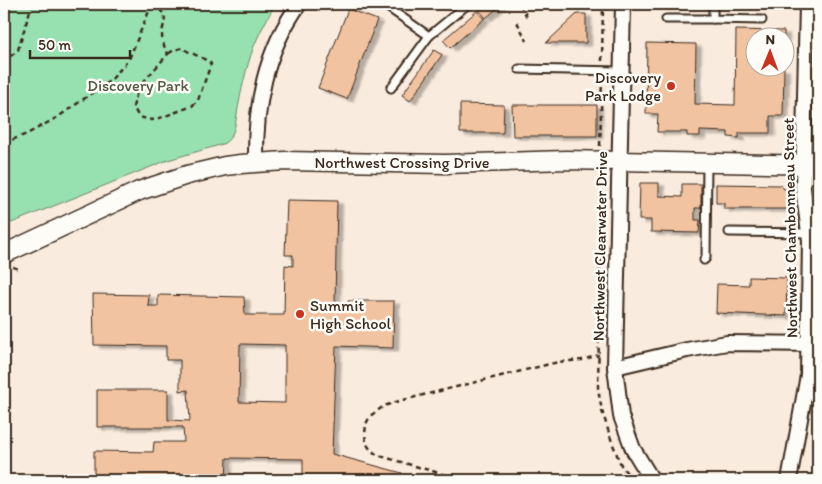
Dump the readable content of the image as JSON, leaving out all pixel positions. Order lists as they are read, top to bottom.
{
  "streets": {
    "street": ["Northwest Crossing Drive", "Northwest Chambonneau Street", "Northwest Clearwater Drive"]
  },
  "crossings": [
    ["Northwest Crossing Drive", "Northwest Chambonneau Street"],
    ["Northwest Crossing Drive", "Northwest Clearwater Drive"]
  ],
  "parks": ["Discovery Park"],
  "places": ["Discovery Park Lodge", "Summit High School"],
  "scale_bar": "50 m",
  "north": "top"
}
